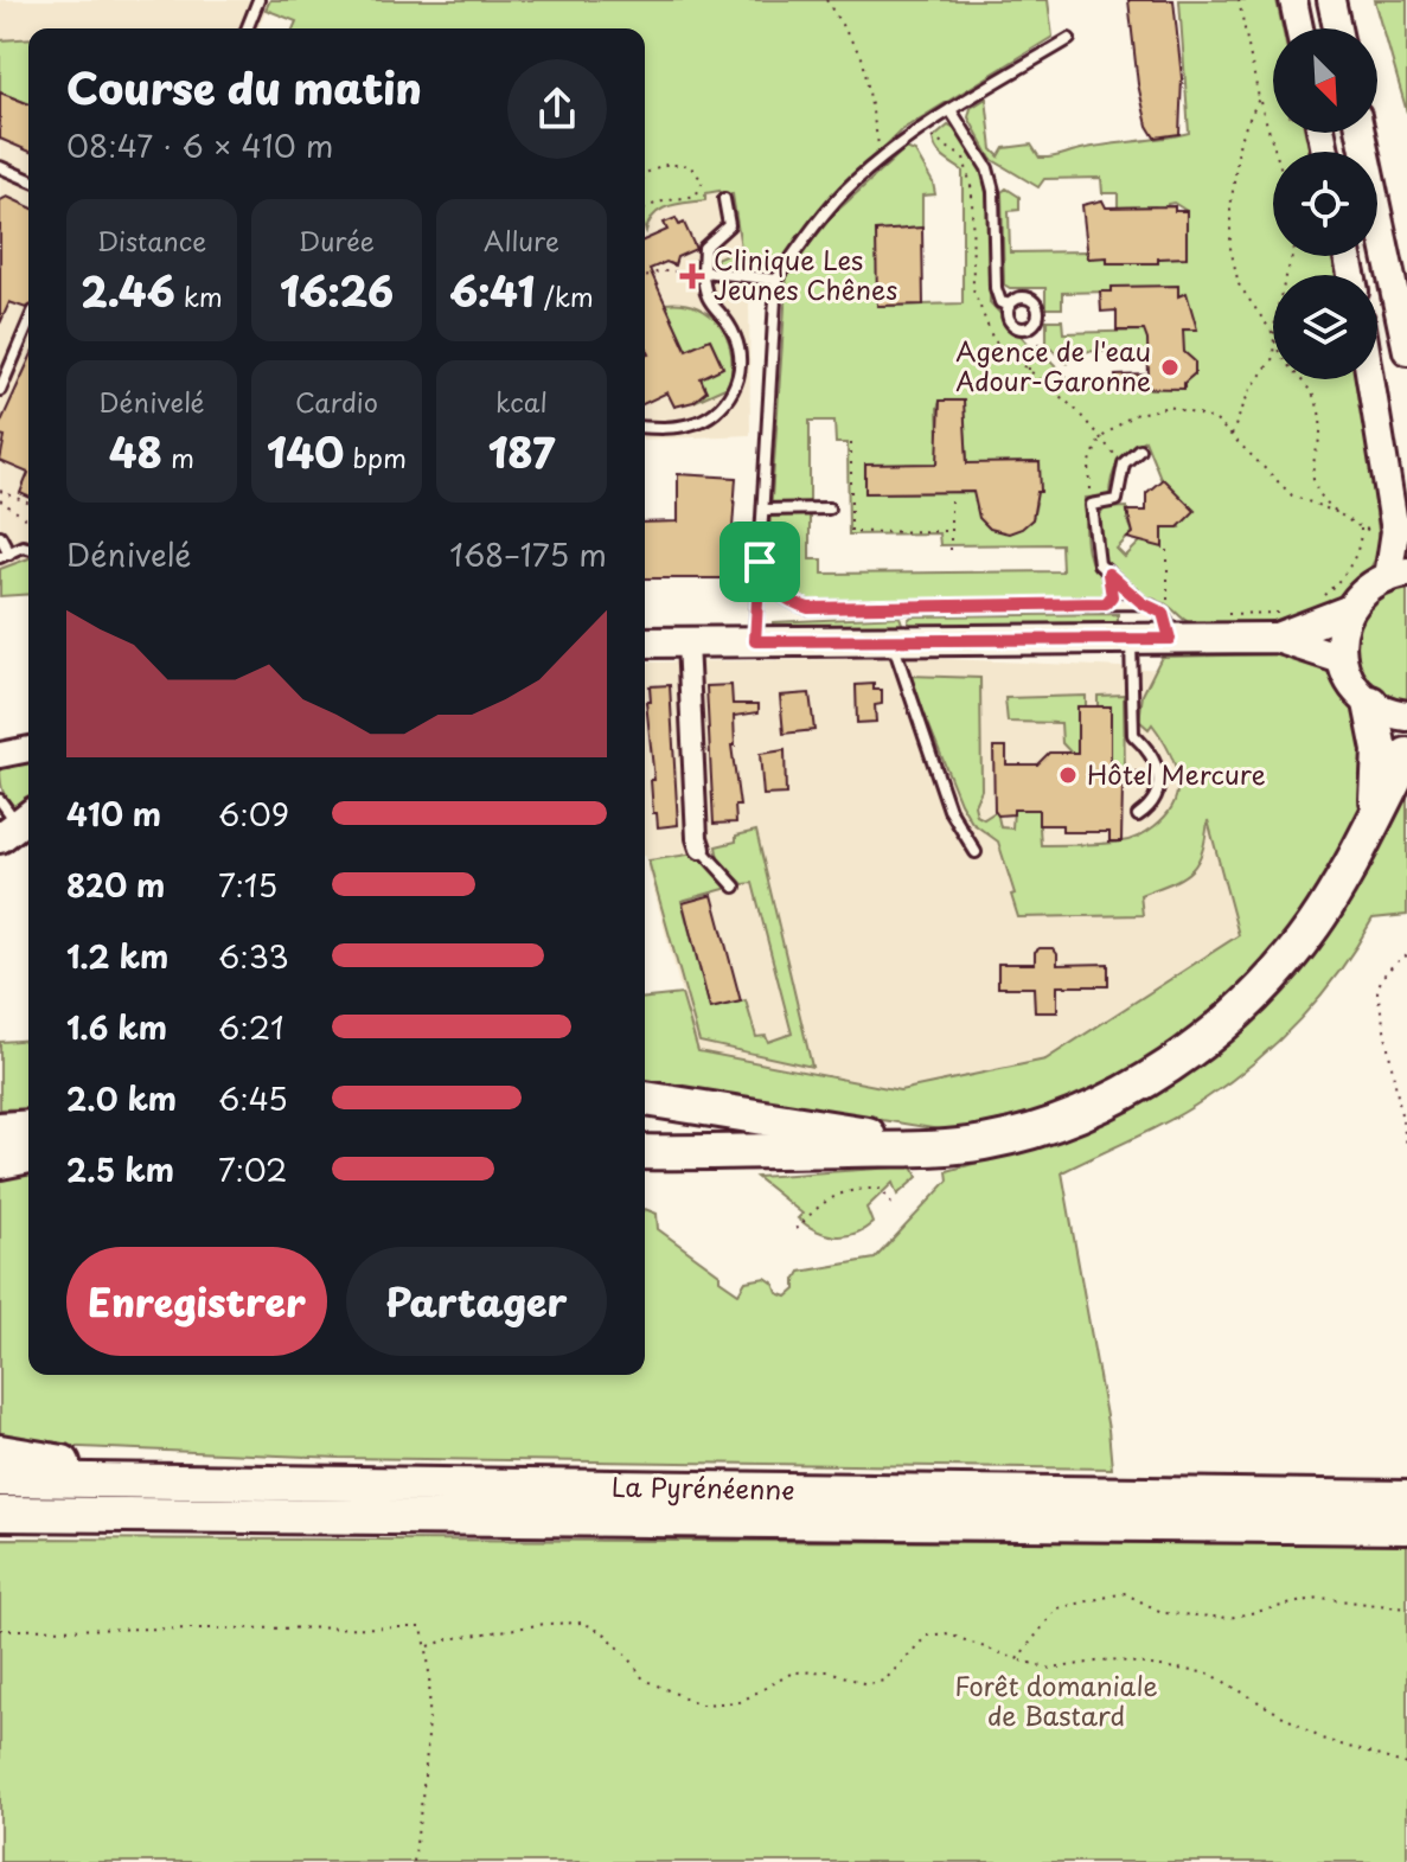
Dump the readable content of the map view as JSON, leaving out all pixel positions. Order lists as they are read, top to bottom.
{
  "streets": {
    "highway": ["La Pyrénéenne"]
  },
  "parks": ["Forêt domaniale de Bastard"],
  "places": {
    "health": ["Clinique Les Jeunes Chênes"],
    "other": ["Agence de l'eau Adour-Garonne", "Hôtel Mercure"]
  },
  "north": "bottom right",
  "page": {
    "heading": ["Course du matin", "08:47 · 6 × 410 m"],
    "stats": [
      ["Distance", "2.46 km"],
      ["Durée", "16:26"],
      ["Allure", "6:41 /km"],
      ["Dénivelé", "48 m"],
      ["Cardio", "140 bpm"],
      ["kcal", "187"]
    ],
    "chart": ["Dénivelé", "168–175 m"],
    "list": [
      {
        "name": "410 m",
        "note": "6:09"
      },
      {
        "name": "820 m",
        "note": "7:15"
      },
      {
        "name": "1.2 km",
        "note": "6:33"
      },
      {
        "name": "1.6 km",
        "note": "6:21"
      },
      {
        "name": "2.0 km",
        "note": "6:45"
      },
      {
        "name": "2.5 km",
        "note": "7:02"
      }
    ],
    "buttons": ["Enregistrer", "Partager"]
  }
}
